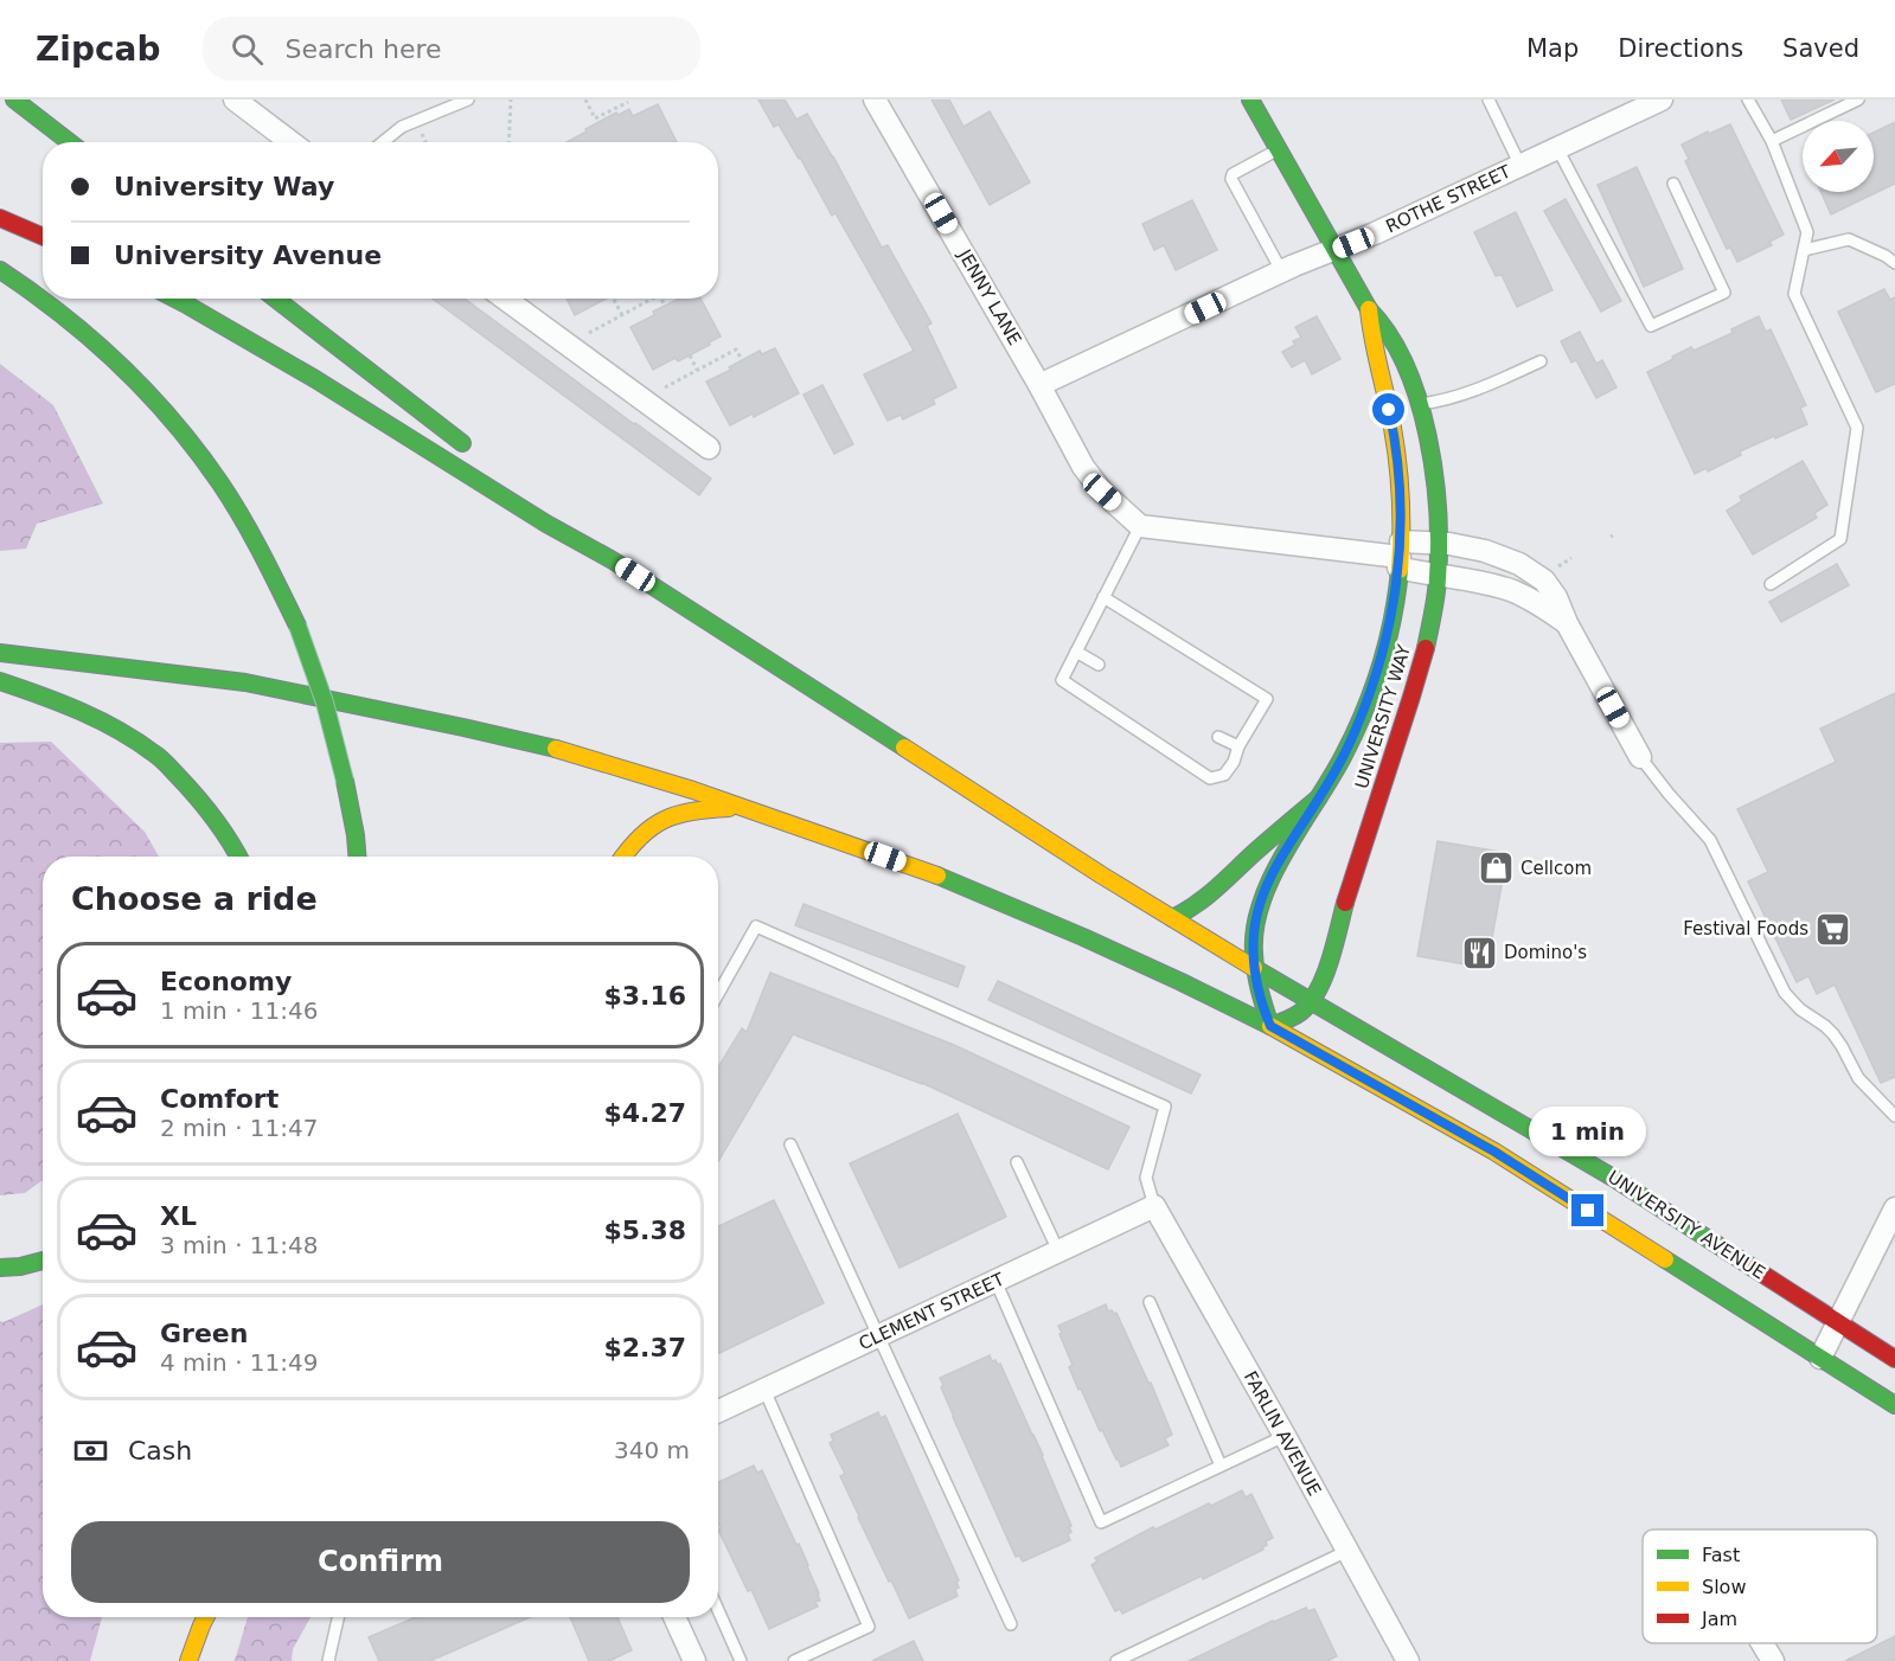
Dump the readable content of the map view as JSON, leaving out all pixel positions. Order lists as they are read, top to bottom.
{
  "streets": {
    "main road": ["UNIVERSITY WAY", "UNIVERSITY AVENUE"],
    "street": [
      "ROTHE STREET",
      "JENNY LANE",
      "CLEMENT STREET",
      "FARLIN AVENUE"
    ]
  },
  "crossings": [
    ["ROTHE STREET", "JENNY LANE"],
    ["UNIVERSITY WAY", "UNIVERSITY AVENUE"],
    ["CLEMENT STREET", "FARLIN AVENUE"]
  ],
  "places": {
    "shop": ["Cellcom"],
    "supermarket": ["Festival Foods"],
    "restaurant": ["Domino's"]
  },
  "legend": ["Fast", "Slow", "Jam"],
  "north": "bottom left",
  "page": {
    "header": "Zipcab",
    "search": "Search here",
    "nav": ["Map", "Directions", "Saved"],
    "banner": ["University Way", "University Avenue"],
    "heading": "Choose a ride",
    "list": [
      {
        "name": "Economy",
        "note": "1 min · 11:46",
        "value": "$3.16"
      },
      {
        "name": "Comfort",
        "note": "2 min · 11:47",
        "value": "$4.27"
      },
      {
        "name": "XL",
        "note": "3 min · 11:48",
        "value": "$5.38"
      },
      {
        "name": "Green",
        "note": "4 min · 11:49",
        "value": "$2.37"
      }
    ],
    "bubble": "1 min",
    "pay": ["Cash", "340 m"],
    "buttons": "Confirm"
  }
}
